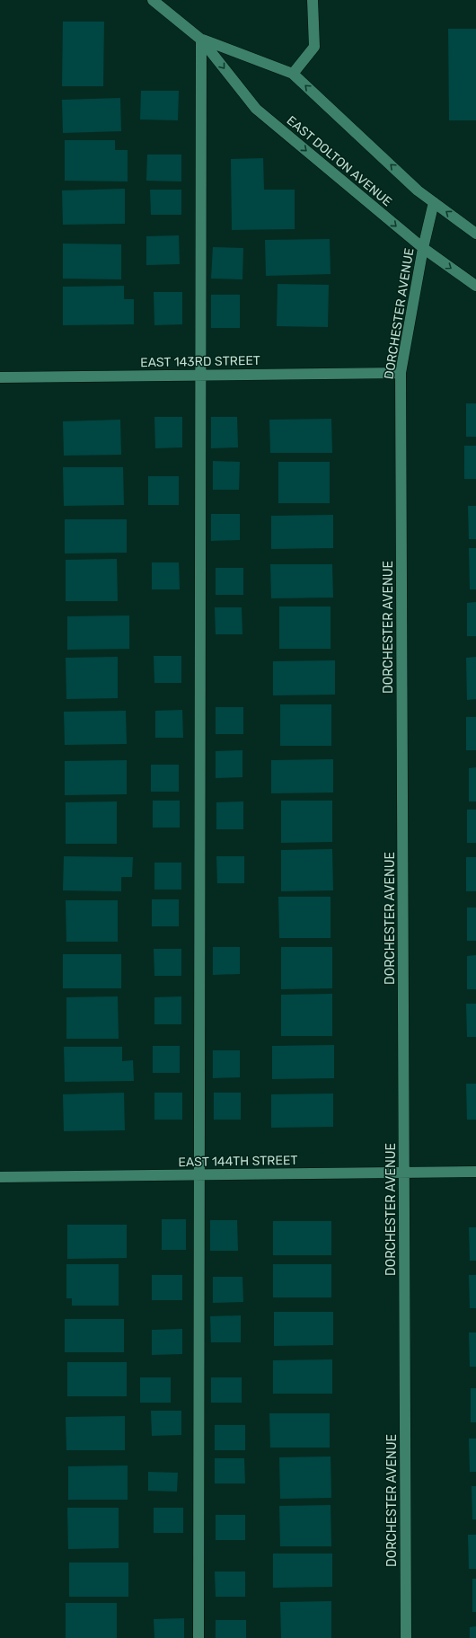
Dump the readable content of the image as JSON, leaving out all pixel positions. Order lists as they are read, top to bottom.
{
  "streets": {
    "street": [
      "EAST DOLTON AVENUE",
      "DORCHESTER AVENUE",
      "EAST 143RD STREET",
      "EAST 144TH STREET"
    ]
  },
  "crossings": [
    ["EAST DOLTON AVENUE", "DORCHESTER AVENUE"],
    ["DORCHESTER AVENUE", "EAST 143RD STREET"],
    ["DORCHESTER AVENUE", "EAST 144TH STREET"]
  ]
}
